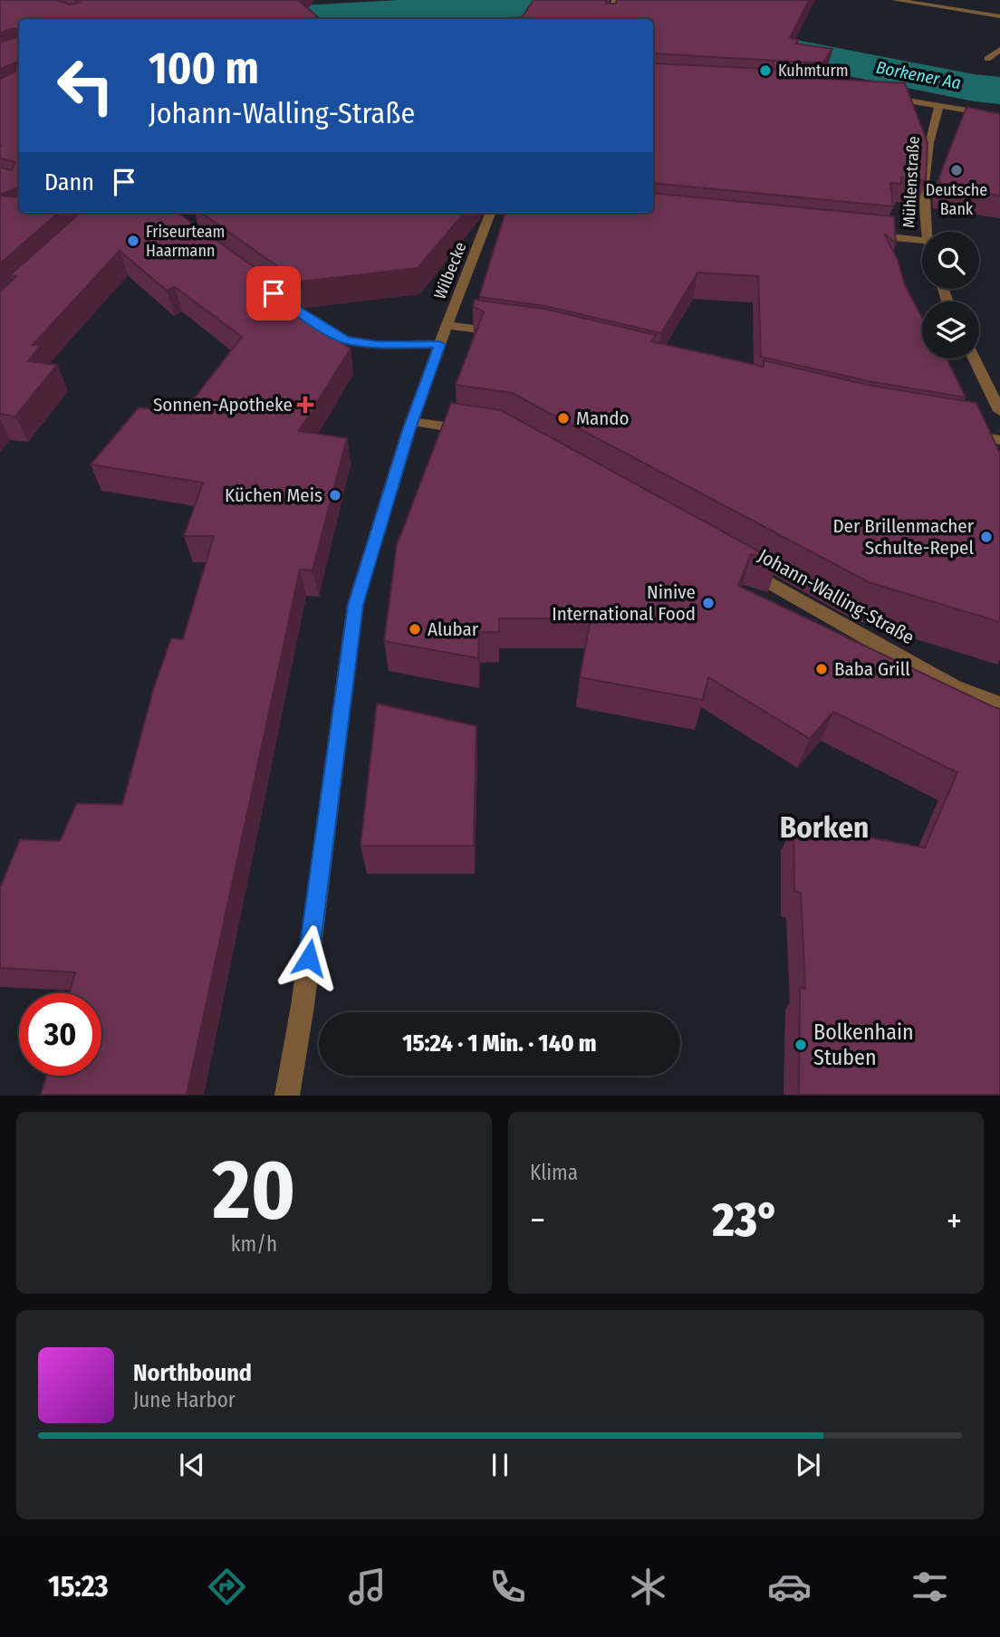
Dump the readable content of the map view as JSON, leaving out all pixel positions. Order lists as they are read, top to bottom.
{
  "streets": {
    "street": ["Mühlenstraße", "Wilbecke", "Johann-Walling-Straße"]
  },
  "districts": ["Borken"],
  "water": ["Borkener Aa"],
  "places": {
    "other": [
      "Kuhmturm",
      "Deutsche Bank",
      "Friseurteam Haarmann",
      "Mando",
      "Küchen Meis",
      "Der Brillenmacher Schulte-Repel",
      "Ninive International Food",
      "Alubar",
      "Baba Grill",
      "Bolkenhain Stuben"
    ],
    "health": ["Sonnen-Apotheke"]
  },
  "page": {
    "turn": ["100 m", "Johann-Walling-Straße"],
    "then": "Dann",
    "limit": "30",
    "trip": "15:24 · 1 Min. · 140 m",
    "tile": [
      ["20", "km/h"],
      "Klima"
    ],
    "heat": ["−", "23°", "+"],
    "song": ["Northbound", "June Harbor"],
    "tabs": "15:23"
  }
}
